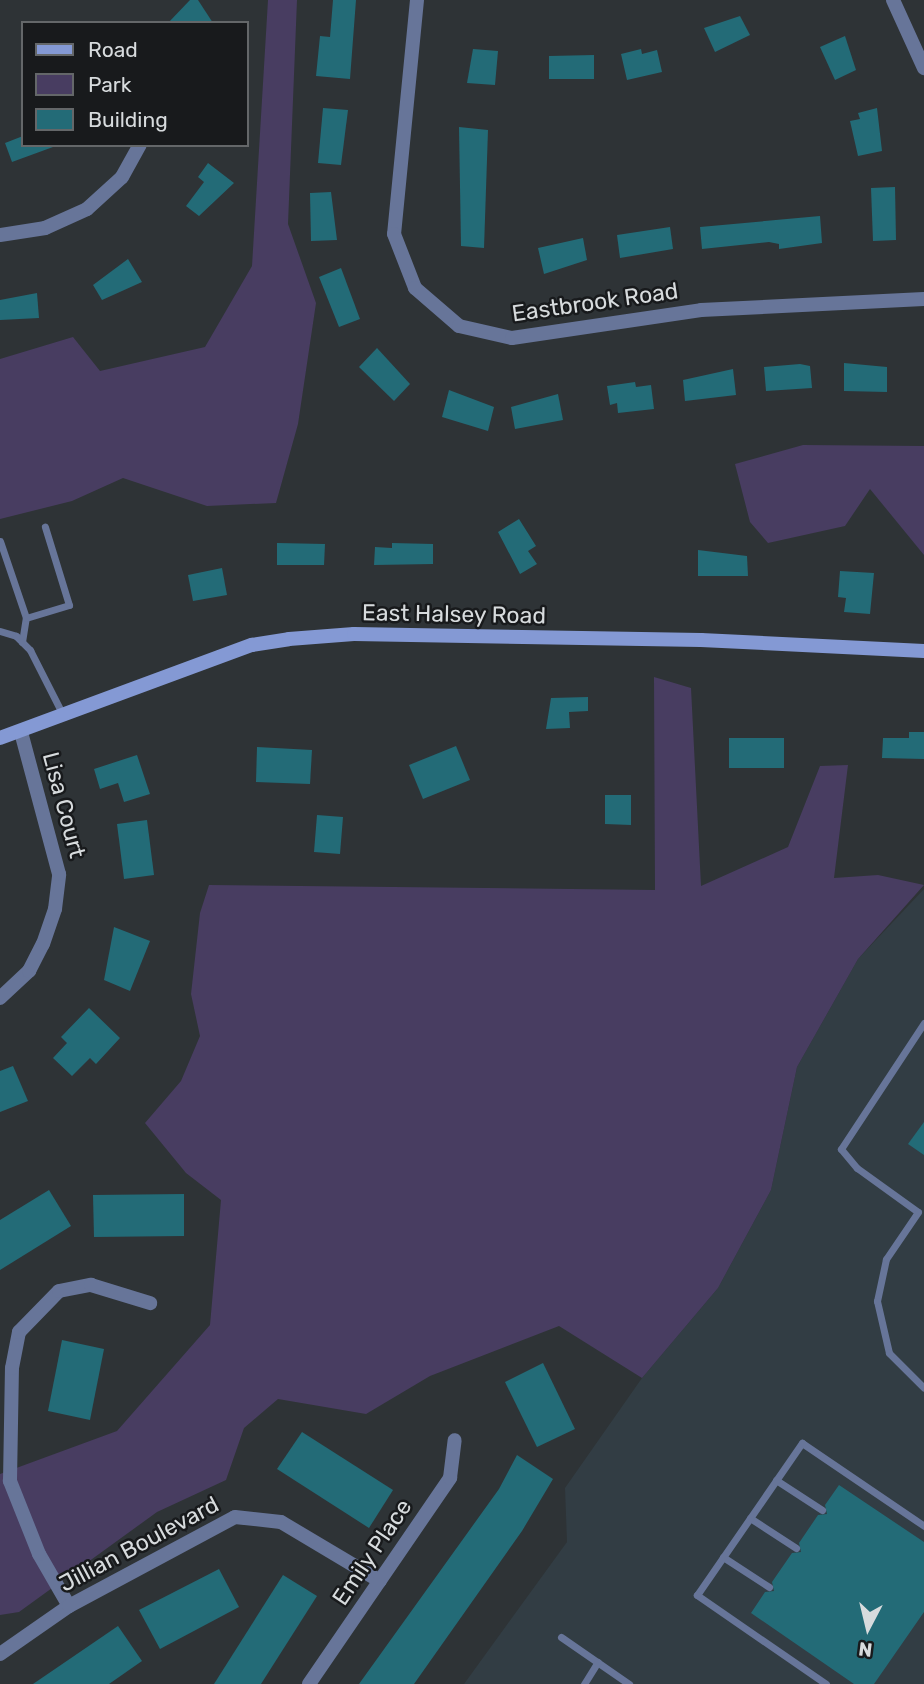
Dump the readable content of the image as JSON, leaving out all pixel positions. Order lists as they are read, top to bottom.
{
  "streets": {
    "street": [
      "Eastbrook Road",
      "East Halsey Road",
      "Lisa Court",
      "Jillian Boulevard",
      "Emily Place"
    ]
  },
  "crossings": [
    ["East Halsey Road", "Lisa Court"],
    ["Jillian Boulevard", "Emily Place"]
  ],
  "legend": ["Road", "Park", "Building"],
  "north": "bottom"
}
